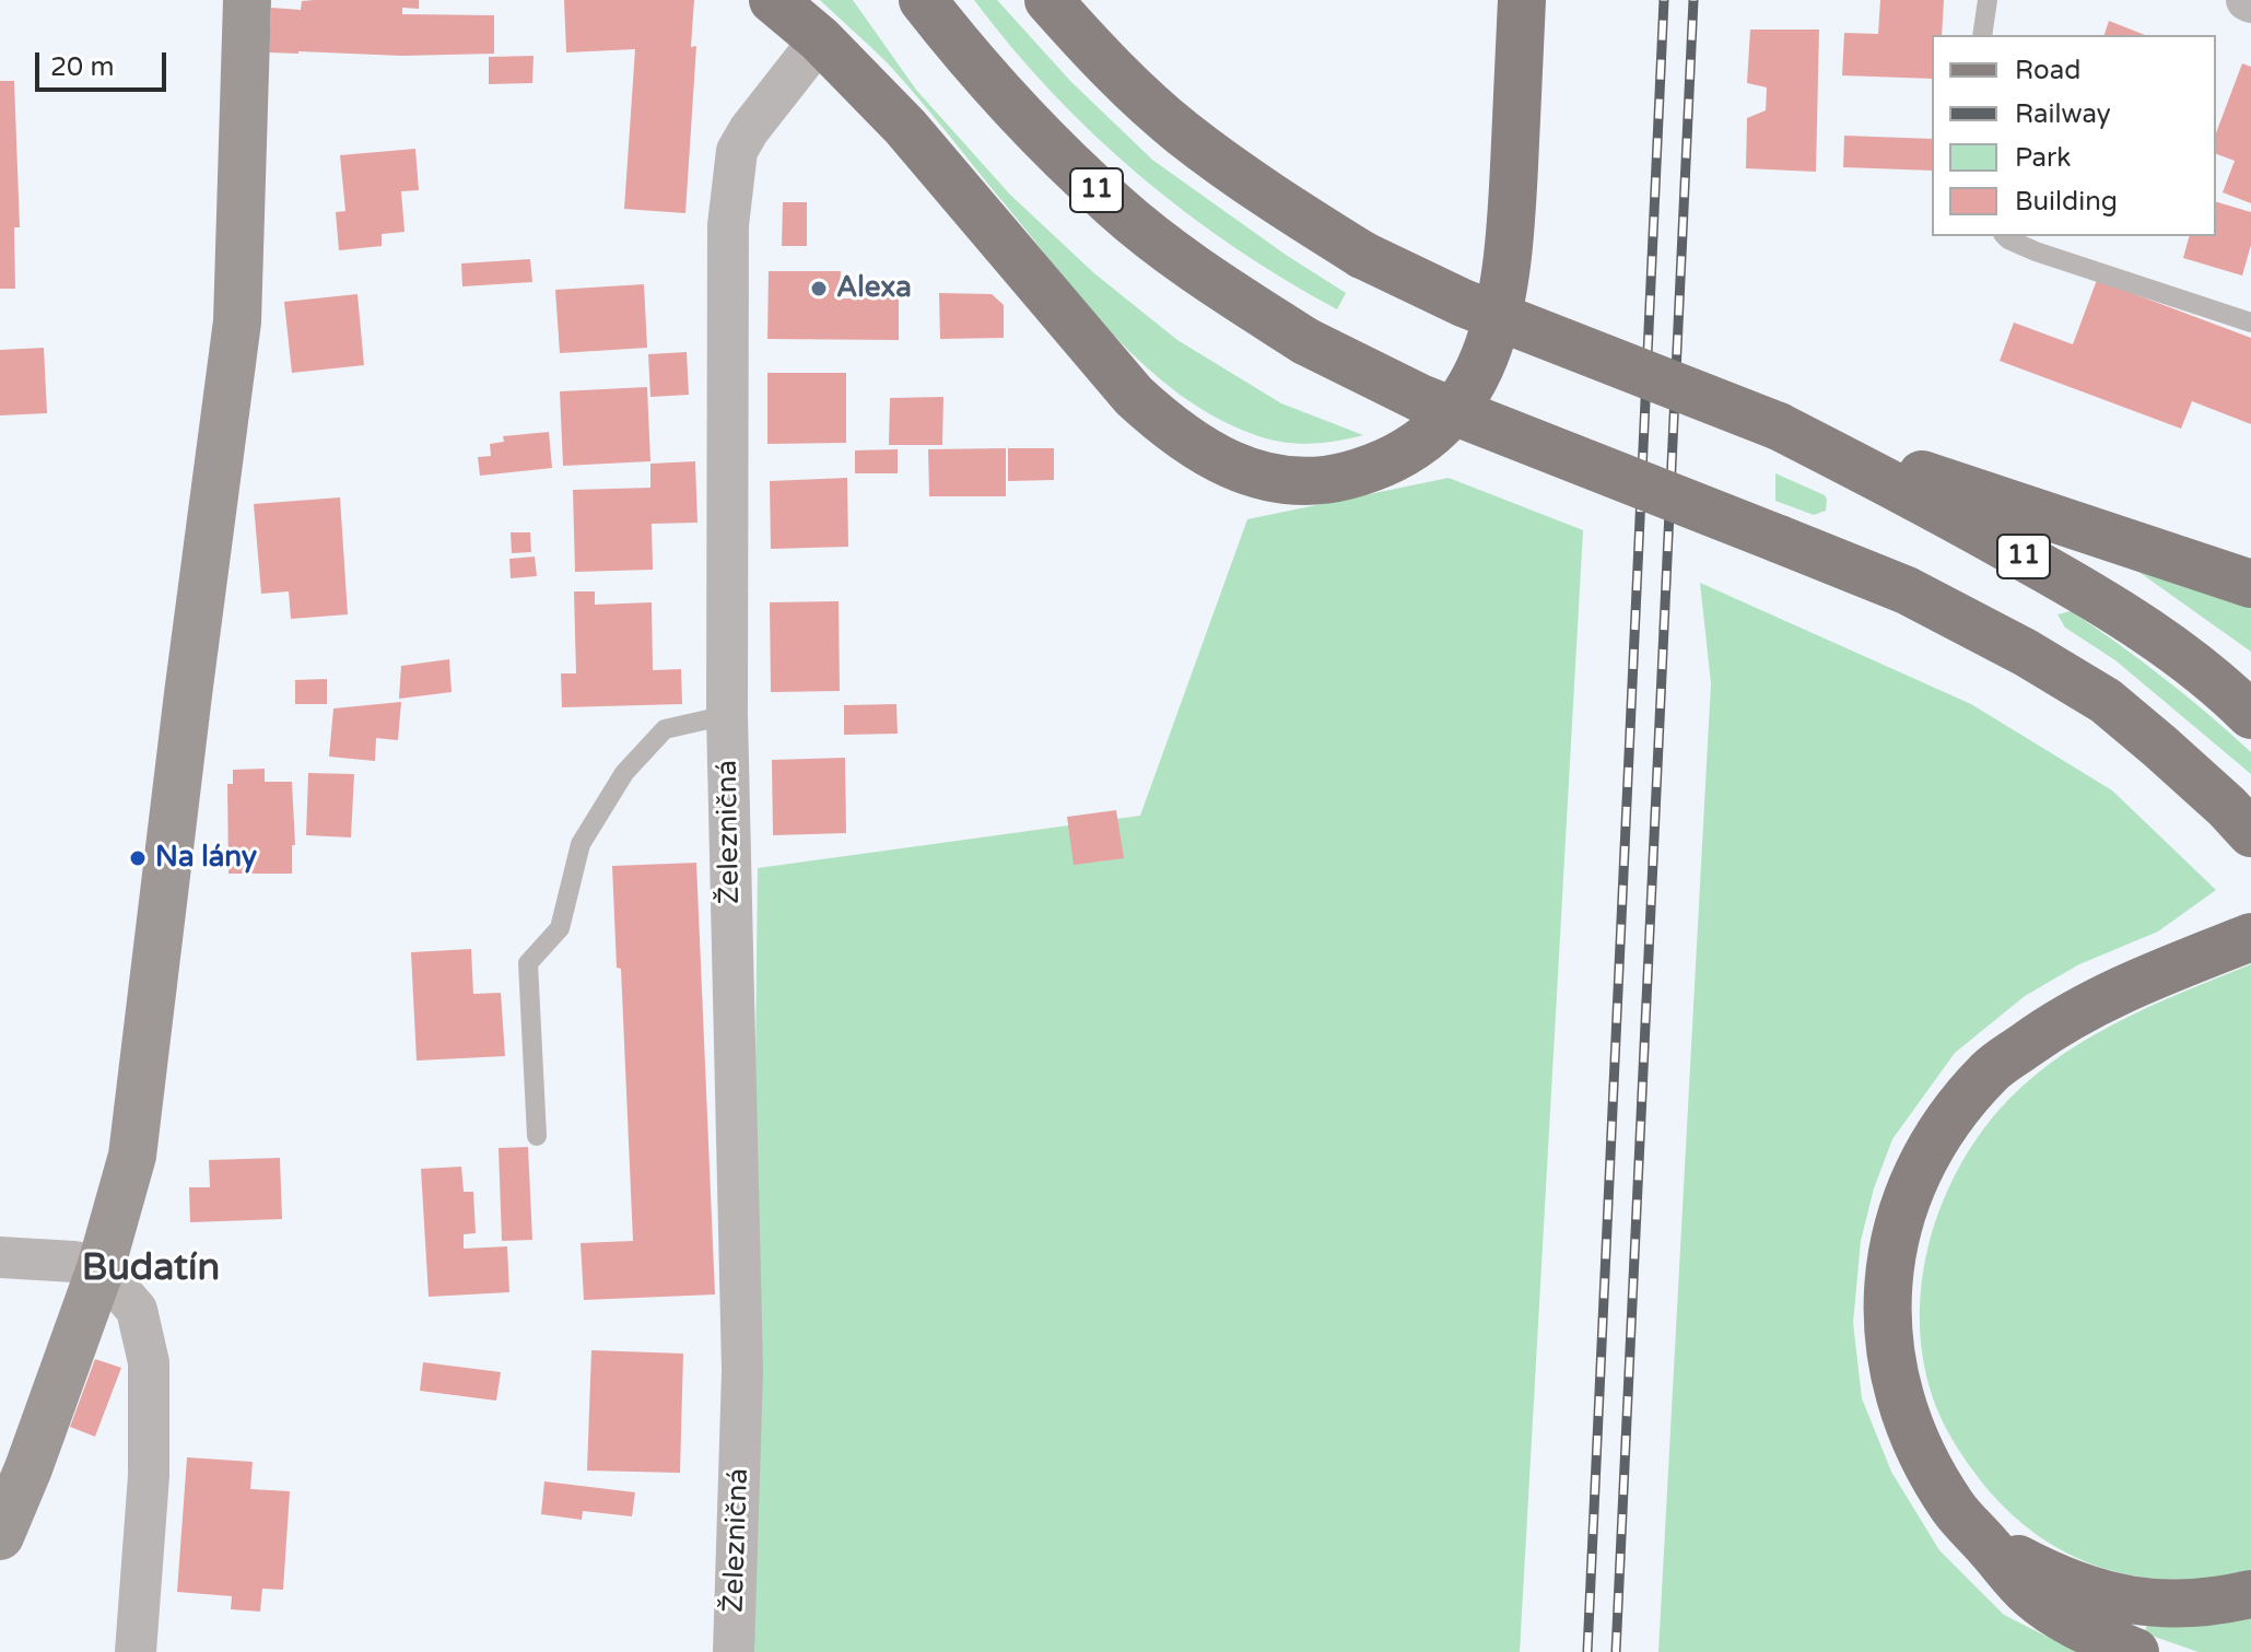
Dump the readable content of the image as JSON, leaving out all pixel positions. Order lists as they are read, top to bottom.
{
  "streets": {
    "main road": ["11"],
    "street": ["Železničná"]
  },
  "districts": ["Budatín"],
  "places": ["Alexa", "Na lány"],
  "legend": [
    "Road",
    "Railway",
    "Park",
    "Building"
  ],
  "scale_bar": "20 m"
}
